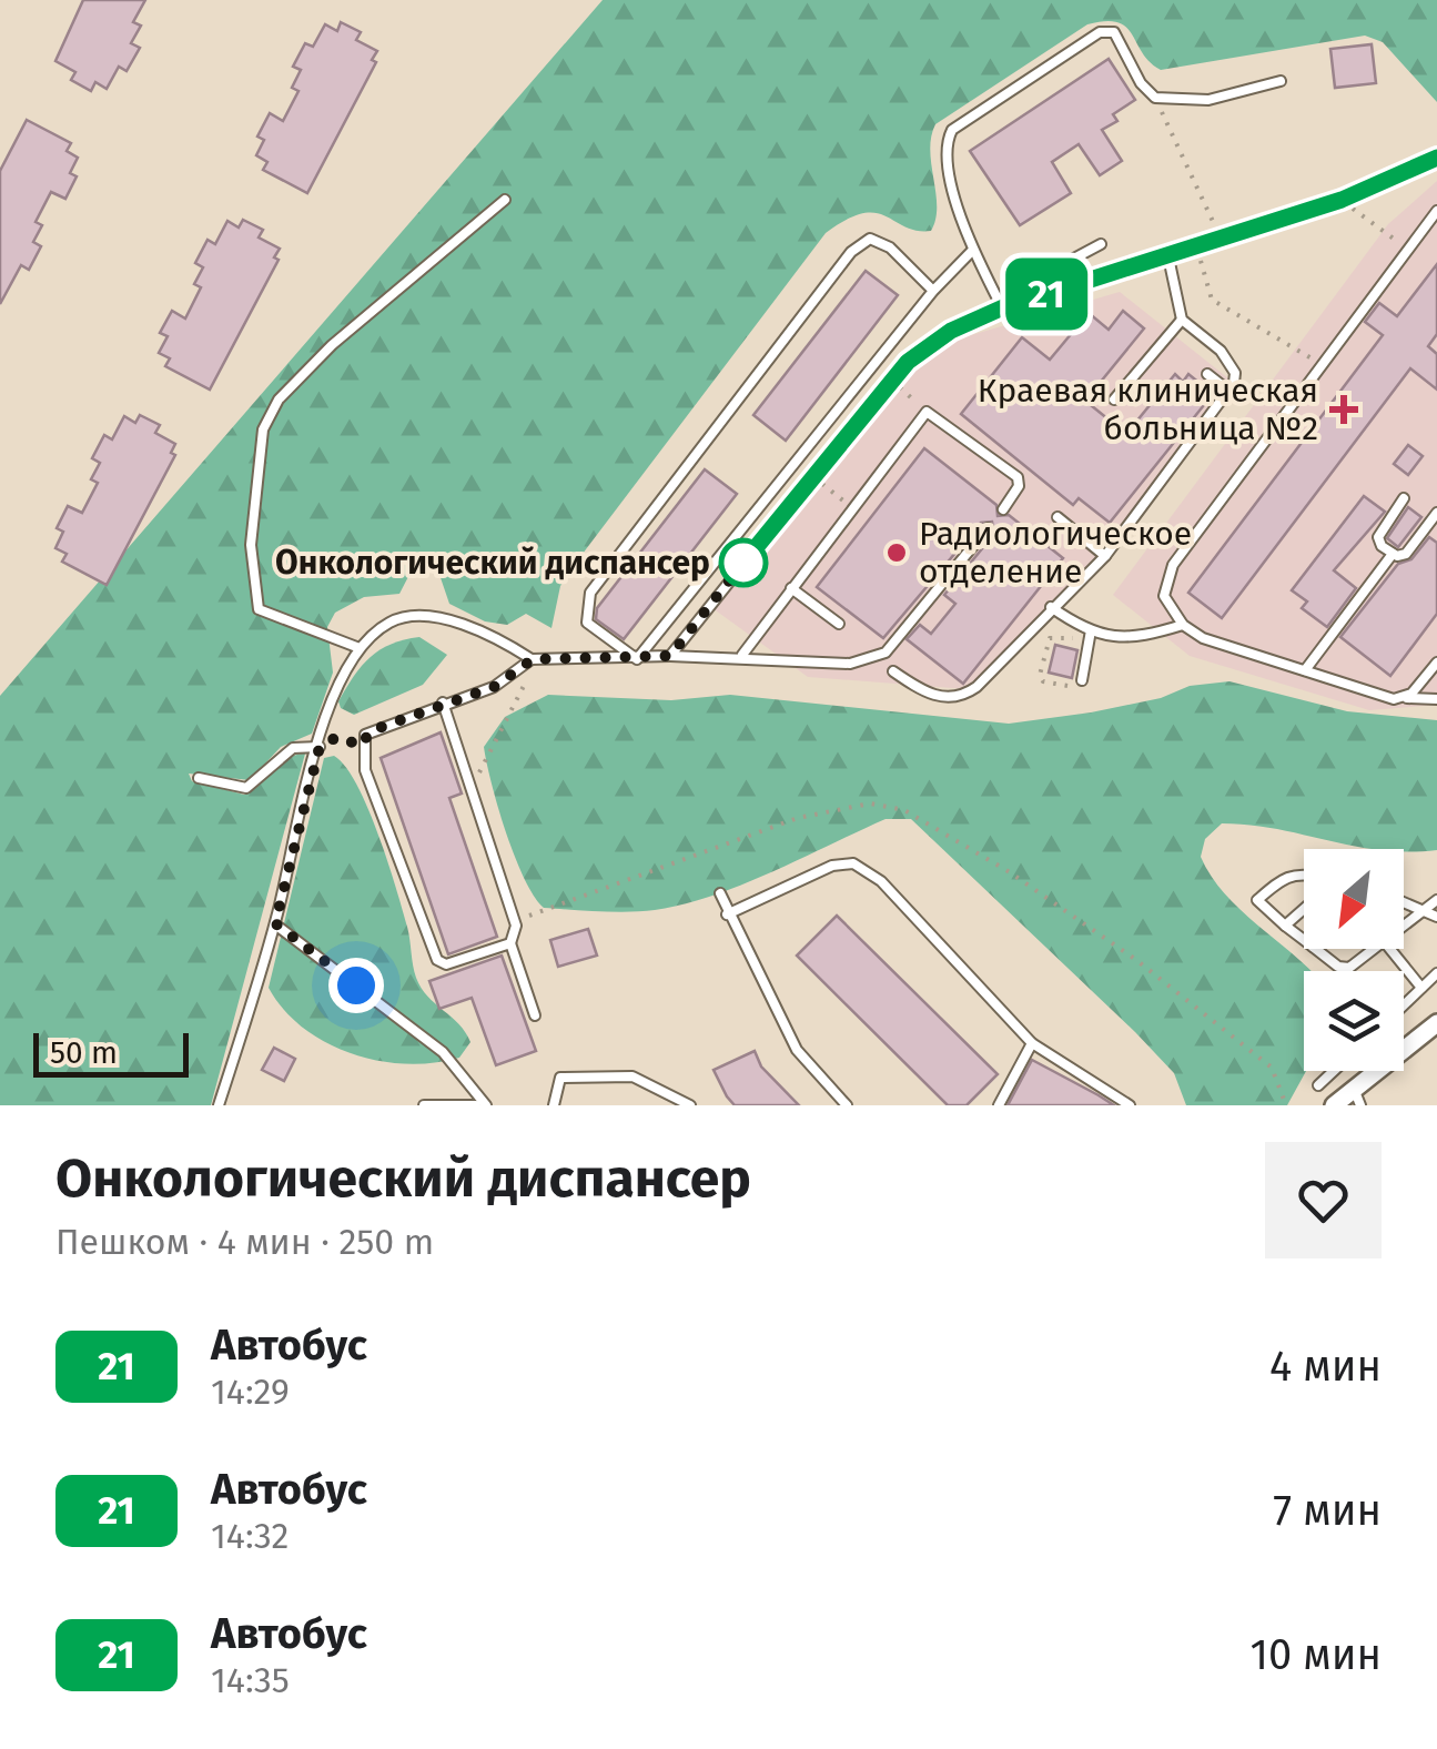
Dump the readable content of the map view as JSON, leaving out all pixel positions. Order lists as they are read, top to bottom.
{
  "places": {
    "health": ["Краевая клиническая больница №2"],
    "other": ["Радиологическое отделение", "Онкологический диспансер"]
  },
  "lines": ["bus line 21"],
  "scale_bar": "50 m",
  "north": "bottom left",
  "page": {
    "on_map": "21",
    "scale": "50 m",
    "heading": ["Онкологический диспансер", "Пешком · 4 мин · 250 m"],
    "list": [
      {
        "mark": "21",
        "name": "Автобус",
        "note": "14:29",
        "value": "4 мин"
      },
      {
        "mark": "21",
        "name": "Автобус",
        "note": "14:32",
        "value": "7 мин"
      },
      {
        "mark": "21",
        "name": "Автобус",
        "note": "14:35",
        "value": "10 мин"
      }
    ]
  }
}
